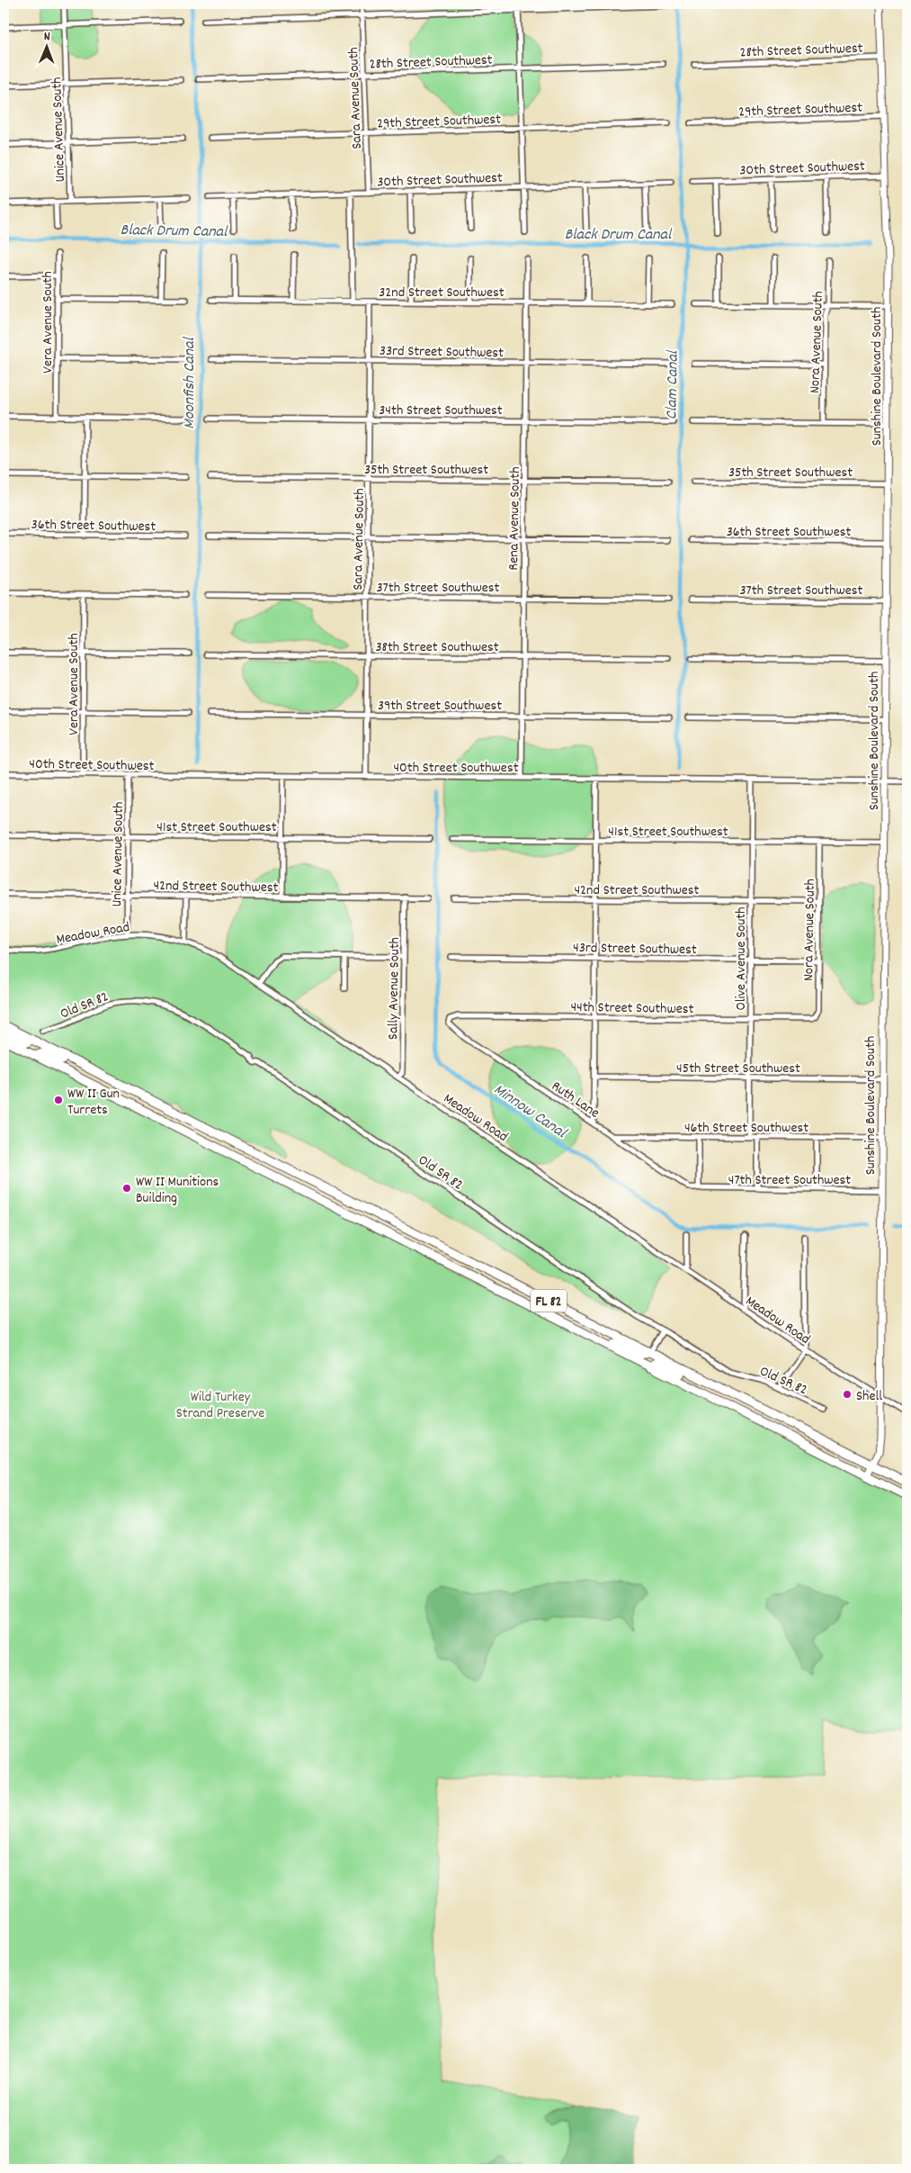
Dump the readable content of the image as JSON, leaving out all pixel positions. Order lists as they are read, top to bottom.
{
  "streets": {
    "highway": ["FL 82"],
    "street": [
      "28th Street Southwest",
      "Sara Avenue South",
      "29th Street Southwest",
      "Unice Avenue South",
      "30th Street Southwest",
      "32nd Street Southwest",
      "Vera Avenue South",
      "Nora Avenue South",
      "33rd Street Southwest",
      "Sunshine Boulevard South",
      "34th Street Southwest",
      "35th Street Southwest",
      "Rena Avenue South",
      "36th Street Southwest",
      "37th Street Southwest",
      "38th Street Southwest",
      "39th Street Southwest",
      "40th Street Southwest",
      "41st Street Southwest",
      "42nd Street Southwest",
      "Meadow Road",
      "43rd Street Southwest",
      "Olive Avenue South",
      "Sally Avenue South",
      "Old SR 82",
      "44th Street Southwest",
      "45th Street Southwest",
      "Ruth Lane",
      "46th Street Southwest",
      "47th Street Southwest"
    ]
  },
  "crossings": [
    ["28th Street Southwest", "Sara Avenue South"],
    ["28th Street Southwest", "Sunshine Boulevard South"],
    ["Sara Avenue South", "29th Street Southwest"],
    ["Sara Avenue South", "30th Street Southwest"],
    ["Sara Avenue South", "32nd Street Southwest"],
    ["Sara Avenue South", "33rd Street Southwest"],
    ["Sara Avenue South", "34th Street Southwest"],
    ["Sara Avenue South", "35th Street Southwest"],
    ["Sara Avenue South", "37th Street Southwest"],
    ["Sara Avenue South", "38th Street Southwest"],
    ["Sara Avenue South", "39th Street Southwest"],
    ["Sara Avenue South", "40th Street Southwest"],
    ["29th Street Southwest", "Sunshine Boulevard South"],
    ["Unice Avenue South", "40th Street Southwest"],
    ["Unice Avenue South", "41st Street Southwest"],
    ["Unice Avenue South", "42nd Street Southwest"],
    ["Unice Avenue South", "Meadow Road"],
    ["30th Street Southwest", "Sunshine Boulevard South"],
    ["32nd Street Southwest", "Rena Avenue South"],
    ["Vera Avenue South", "40th Street Southwest"],
    ["Nora Avenue South", "41st Street Southwest"],
    ["Nora Avenue South", "42nd Street Southwest"],
    ["Nora Avenue South", "43rd Street Southwest"],
    ["Nora Avenue South", "44th Street Southwest"],
    ["33rd Street Southwest", "Rena Avenue South"],
    ["Sunshine Boulevard South", "35th Street Southwest"],
    ["Sunshine Boulevard South", "36th Street Southwest"],
    ["Sunshine Boulevard South", "37th Street Southwest"],
    ["Sunshine Boulevard South", "40th Street Southwest"],
    ["Sunshine Boulevard South", "41st Street Southwest"],
    ["Sunshine Boulevard South", "Meadow Road"],
    ["Sunshine Boulevard South", "45th Street Southwest"],
    ["Sunshine Boulevard South", "46th Street Southwest"],
    ["Sunshine Boulevard South", "47th Street Southwest"],
    ["Sunshine Boulevard South", "FL 82"],
    ["34th Street Southwest", "Rena Avenue South"],
    ["35th Street Southwest", "Rena Avenue South"],
    ["Rena Avenue South", "37th Street Southwest"],
    ["Rena Avenue South", "38th Street Southwest"],
    ["Rena Avenue South", "39th Street Southwest"],
    ["Rena Avenue South", "40th Street Southwest"],
    ["40th Street Southwest", "Olive Avenue South"],
    ["41st Street Southwest", "Olive Avenue South"],
    ["42nd Street Southwest", "Olive Avenue South"],
    ["42nd Street Southwest", "Sally Avenue South"],
    ["Meadow Road", "Sally Avenue South"],
    ["43rd Street Southwest", "Olive Avenue South"],
    ["Olive Avenue South", "44th Street Southwest"],
    ["Olive Avenue South", "45th Street Southwest"],
    ["Olive Avenue South", "46th Street Southwest"],
    ["44th Street Southwest", "Ruth Lane"],
    ["Ruth Lane", "46th Street Southwest"],
    ["Ruth Lane", "47th Street Southwest"]
  ],
  "water": [
    "Black Drum Canal",
    "Moonfish Canal",
    "Clam Canal",
    "Minnow Canal"
  ],
  "parks": ["Wild Turkey Strand Preserve"],
  "places": ["WW II Gun Turrets", "WW II Munitions Building", "Shell"],
  "north": "top"
}
